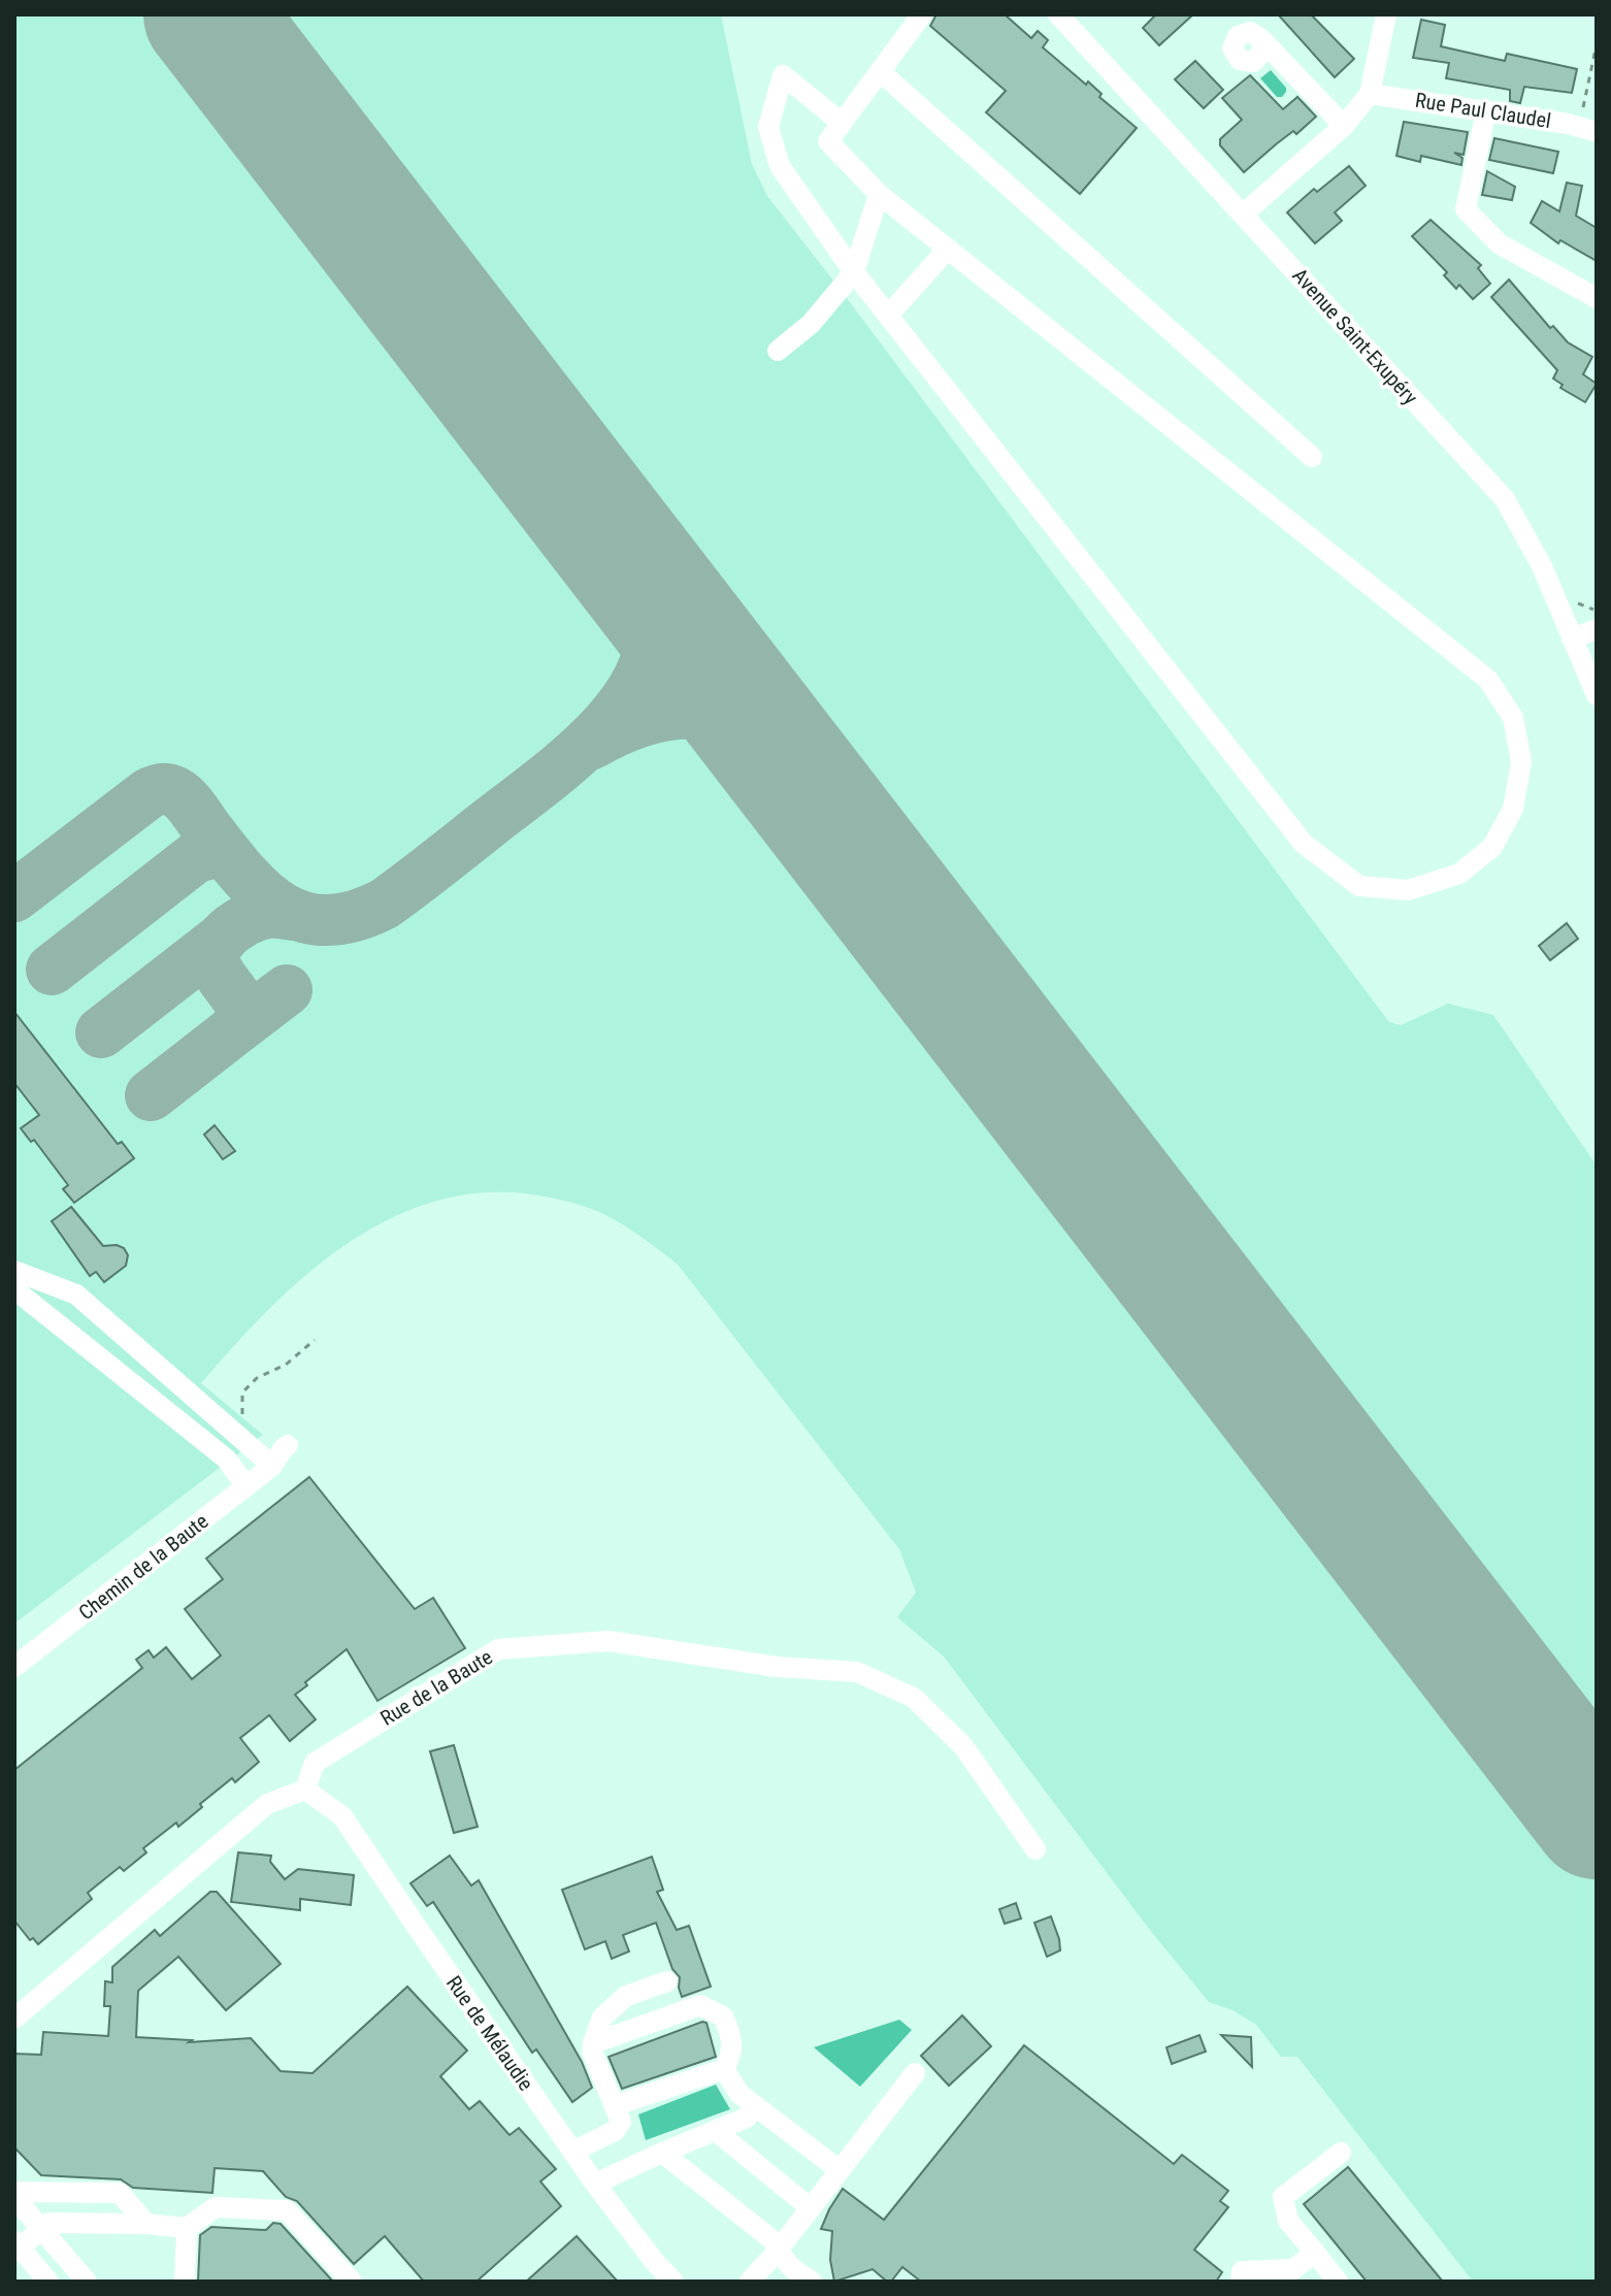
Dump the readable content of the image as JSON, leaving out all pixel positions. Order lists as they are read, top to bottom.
{
  "streets": {
    "street": [
      "Rue Paul Claudel",
      "Avenue Saint-Exupéry",
      "Chemin de la Baute",
      "Rue de la Baute",
      "Rue de Mélaudie"
    ]
  },
  "crossings": [
    ["Rue de la Baute", "Rue de Mélaudie"]
  ]
}
